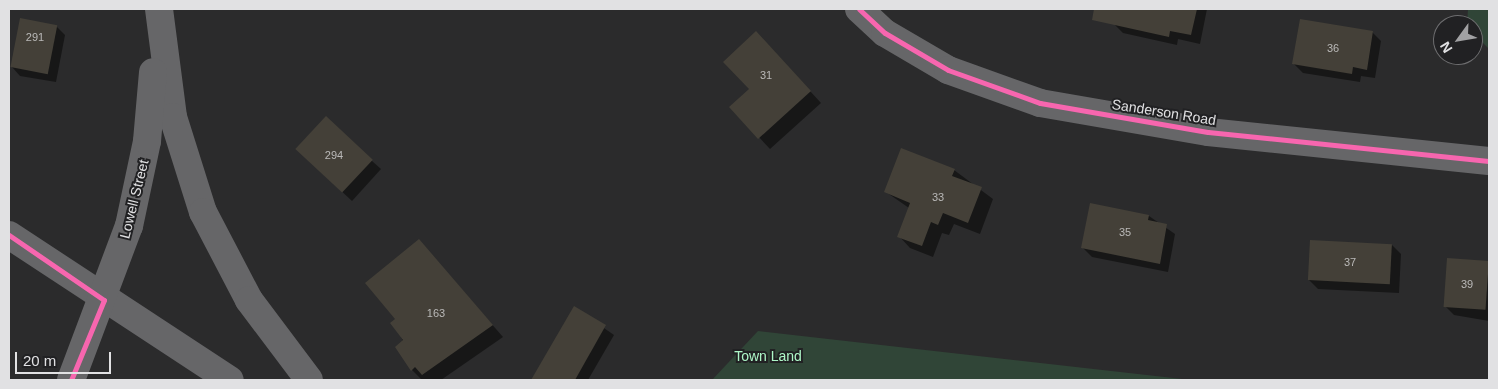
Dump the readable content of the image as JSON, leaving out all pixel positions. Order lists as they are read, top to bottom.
{
  "streets": {
    "main road": ["Sanderson Road", "Lowell Street"]
  },
  "parks": ["Town Land"],
  "house_numbers": [
    "291",
    "36",
    "31",
    "294",
    "33",
    "35",
    "37",
    "39",
    "163"
  ],
  "scale_bar": "20 m",
  "north": "bottom left"
}
